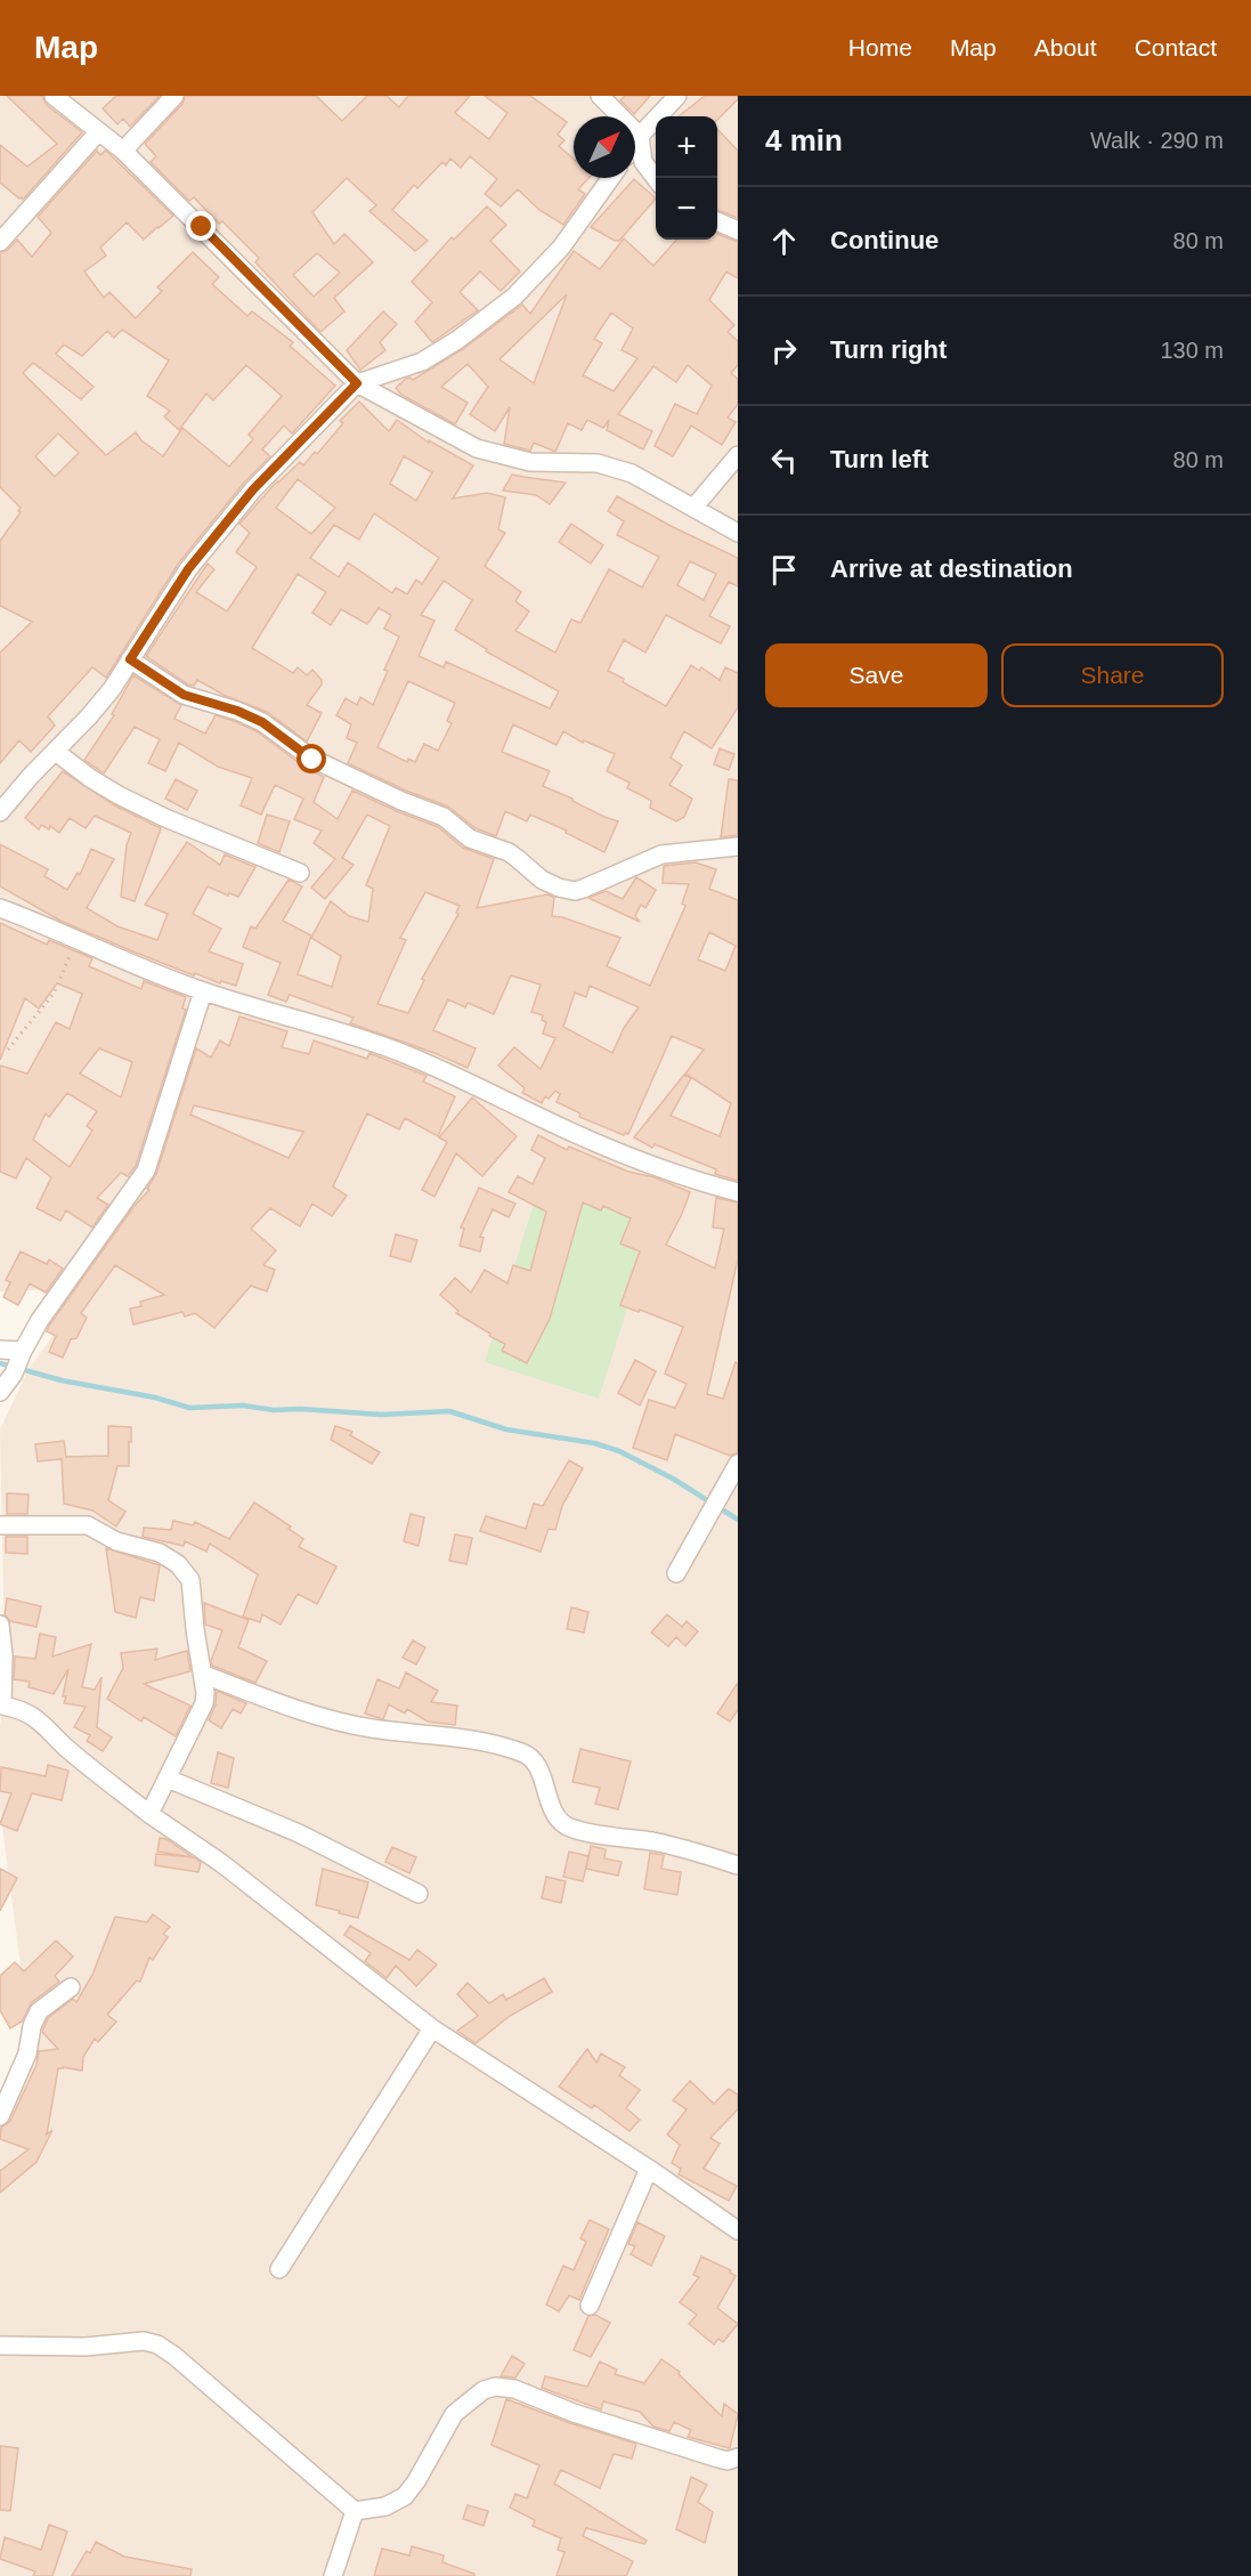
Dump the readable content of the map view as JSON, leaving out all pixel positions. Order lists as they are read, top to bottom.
{
  "north": "top right",
  "page": {
    "header": "Map",
    "nav": [
      "Home",
      "Map",
      "About",
      "Contact"
    ],
    "heading": ["4 min", "Walk · 290 m"],
    "map_buttons": ["+", "−"],
    "list": [
      ["Continue", "80 m"],
      ["Turn right", "130 m"],
      ["Turn left", "80 m"],
      "Arrive at destination"
    ],
    "buttons": ["Save", "Share"]
  }
}
